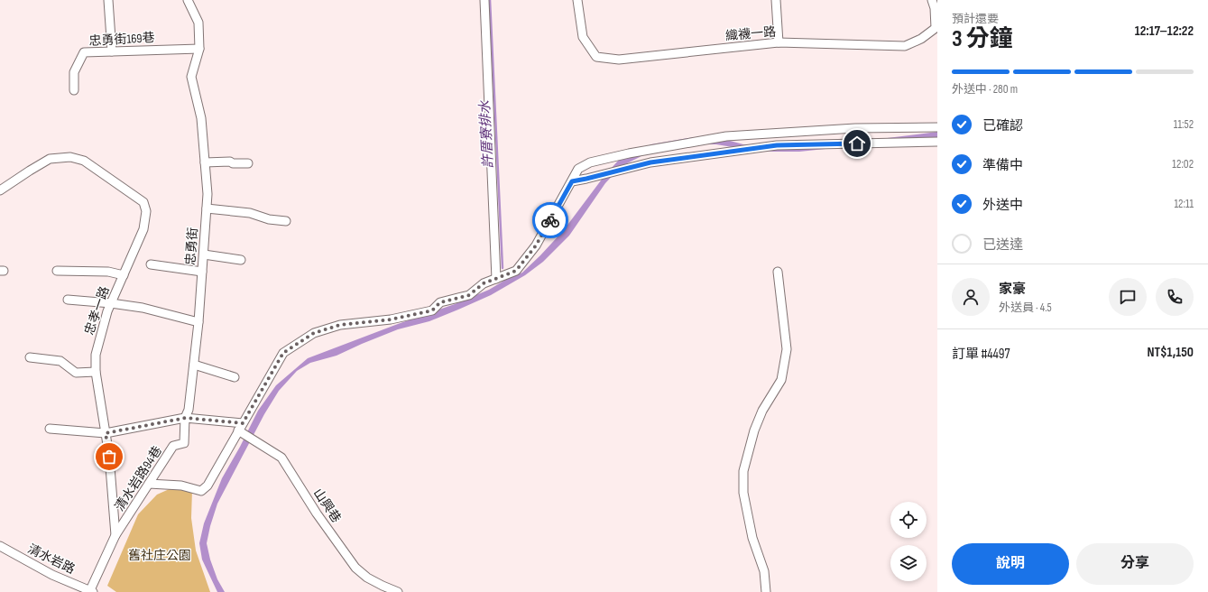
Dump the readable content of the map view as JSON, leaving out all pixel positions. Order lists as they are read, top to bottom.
{
  "streets": {
    "street": [
      "織襪一路",
      "忠勇街169巷",
      "忠勇街",
      "忠孝一路",
      "清水岩路94巷",
      "山興巷",
      "清水岩路"
    ]
  },
  "crossings": [
    ["忠勇街169巷", "忠勇街"],
    ["忠勇街", "清水岩路94巷"],
    ["忠孝一路", "清水岩路94巷"],
    ["忠孝一路", "清水岩路"]
  ],
  "water": ["許厝寮排水"],
  "parks": ["舊社庄公園"],
  "page": {
    "heading": ["3 分鐘", "預計還要", "12:17–12:22"],
    "panel": [
      "家豪",
      "外送員 · 4.5",
      "訂單 #4497",
      "NT$1,150"
    ],
    "bar": "外送中 · 280 m",
    "list": [
      ["已確認", "11:52"],
      ["準備中", "12:02"],
      ["外送中", "12:11"],
      "已送達"
    ],
    "buttons": ["說明", "分享"]
  }
}
